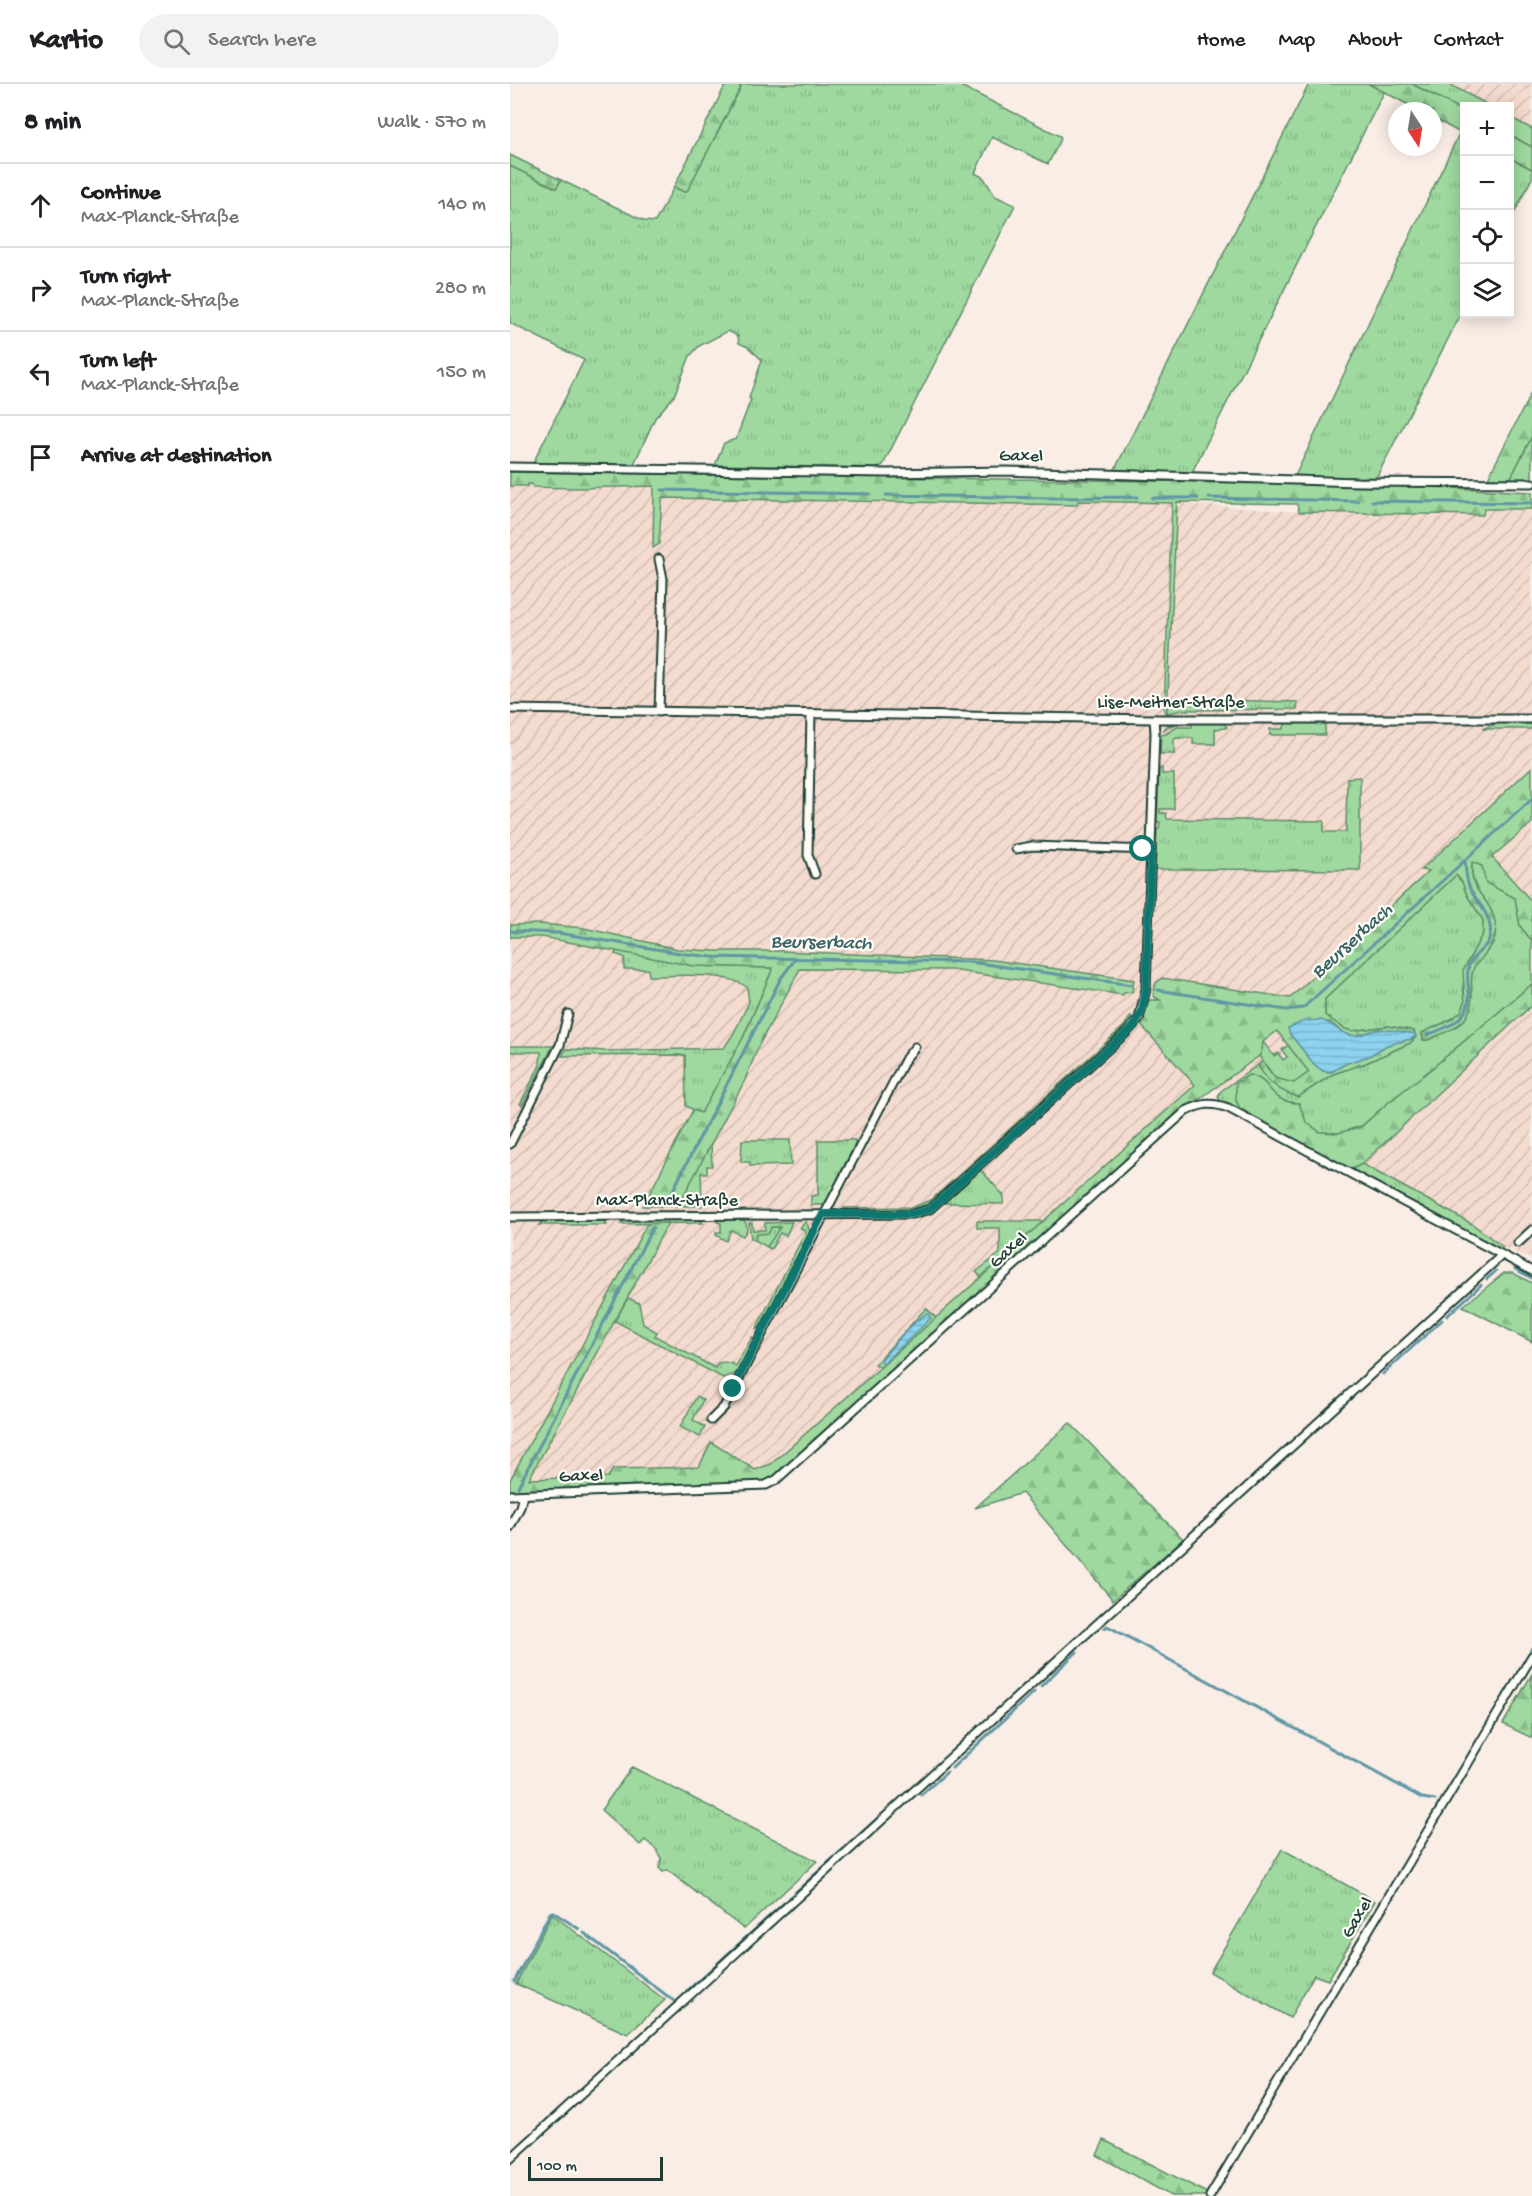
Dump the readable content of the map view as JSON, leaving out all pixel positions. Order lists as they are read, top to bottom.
{
  "streets": {
    "street": ["Gaxel", "Lise-Meitner-Straße", "Max-Planck-Straße"]
  },
  "crossings": [
    ["Lise-Meitner-Straße", "Max-Planck-Straße"]
  ],
  "water": ["Beurserbach"],
  "scale_bar": "100 m",
  "north": "bottom",
  "page": {
    "header": "Kartio",
    "search": "Search here",
    "nav": [
      "Home",
      "Map",
      "About",
      "Contact"
    ],
    "heading": ["8 min", "Walk · 570 m"],
    "map_buttons": ["+", "−"],
    "list": [
      ["Continue", "Max-Planck-Straße", "140 m"],
      ["Turn right", "Max-Planck-Straße", "280 m"],
      ["Turn left", "Max-Planck-Straße", "150 m"],
      "Arrive at destination"
    ],
    "scale": "100 m"
  }
}
